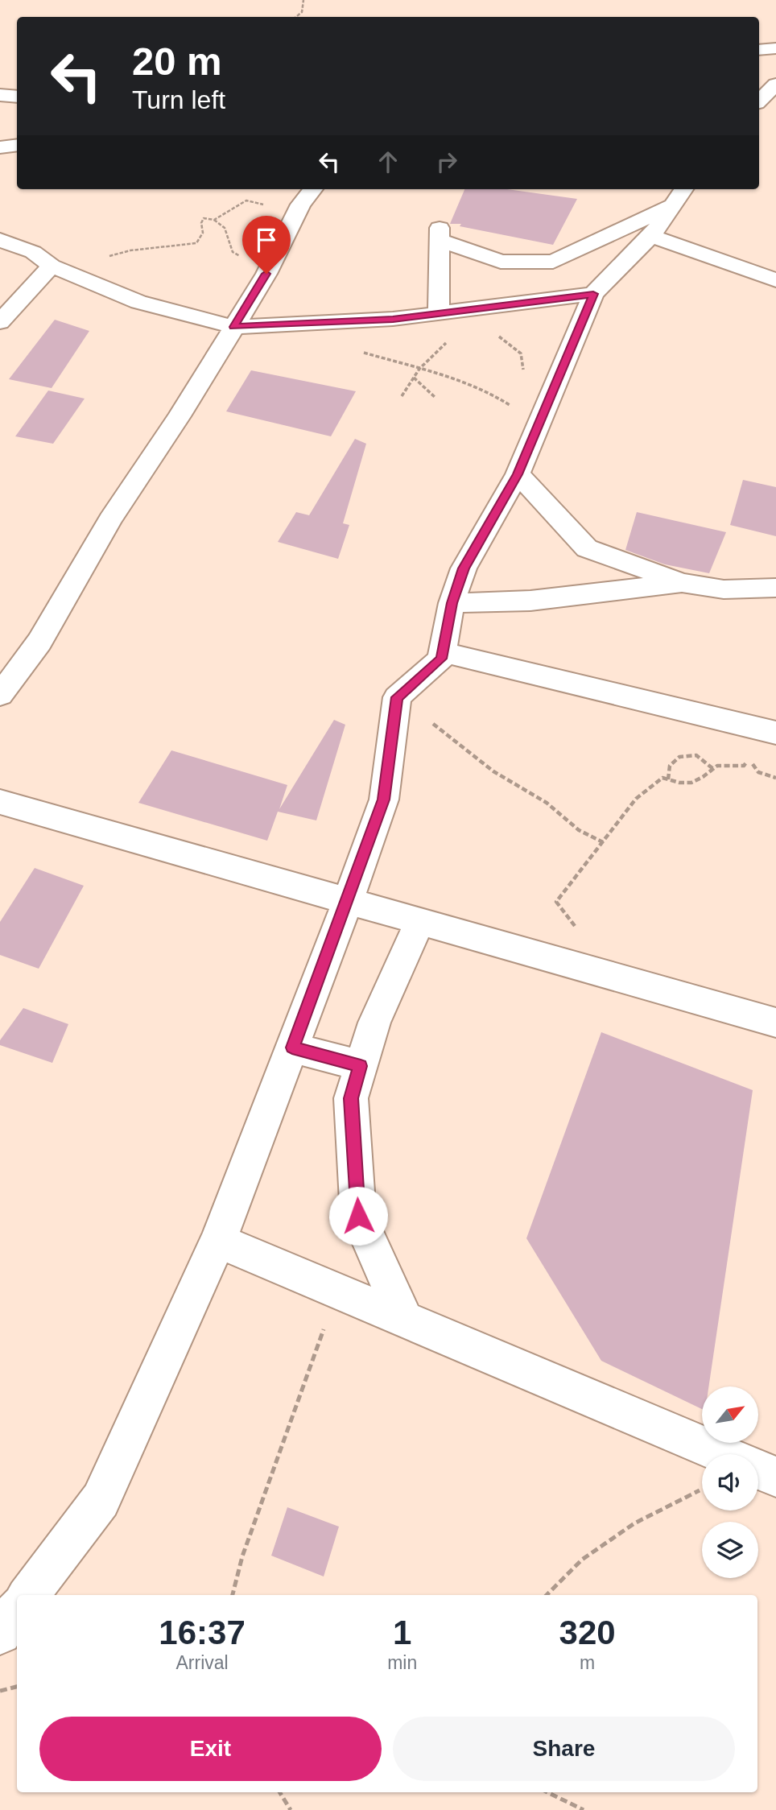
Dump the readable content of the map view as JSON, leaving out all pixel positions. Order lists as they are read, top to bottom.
{
  "north": "top right",
  "page": {
    "turn": ["20 m", "Turn left"],
    "eta": [
      "16:37",
      "Arrival",
      "1",
      "min",
      "320",
      "m"
    ],
    "buttons": ["Exit", "Share"]
  }
}
